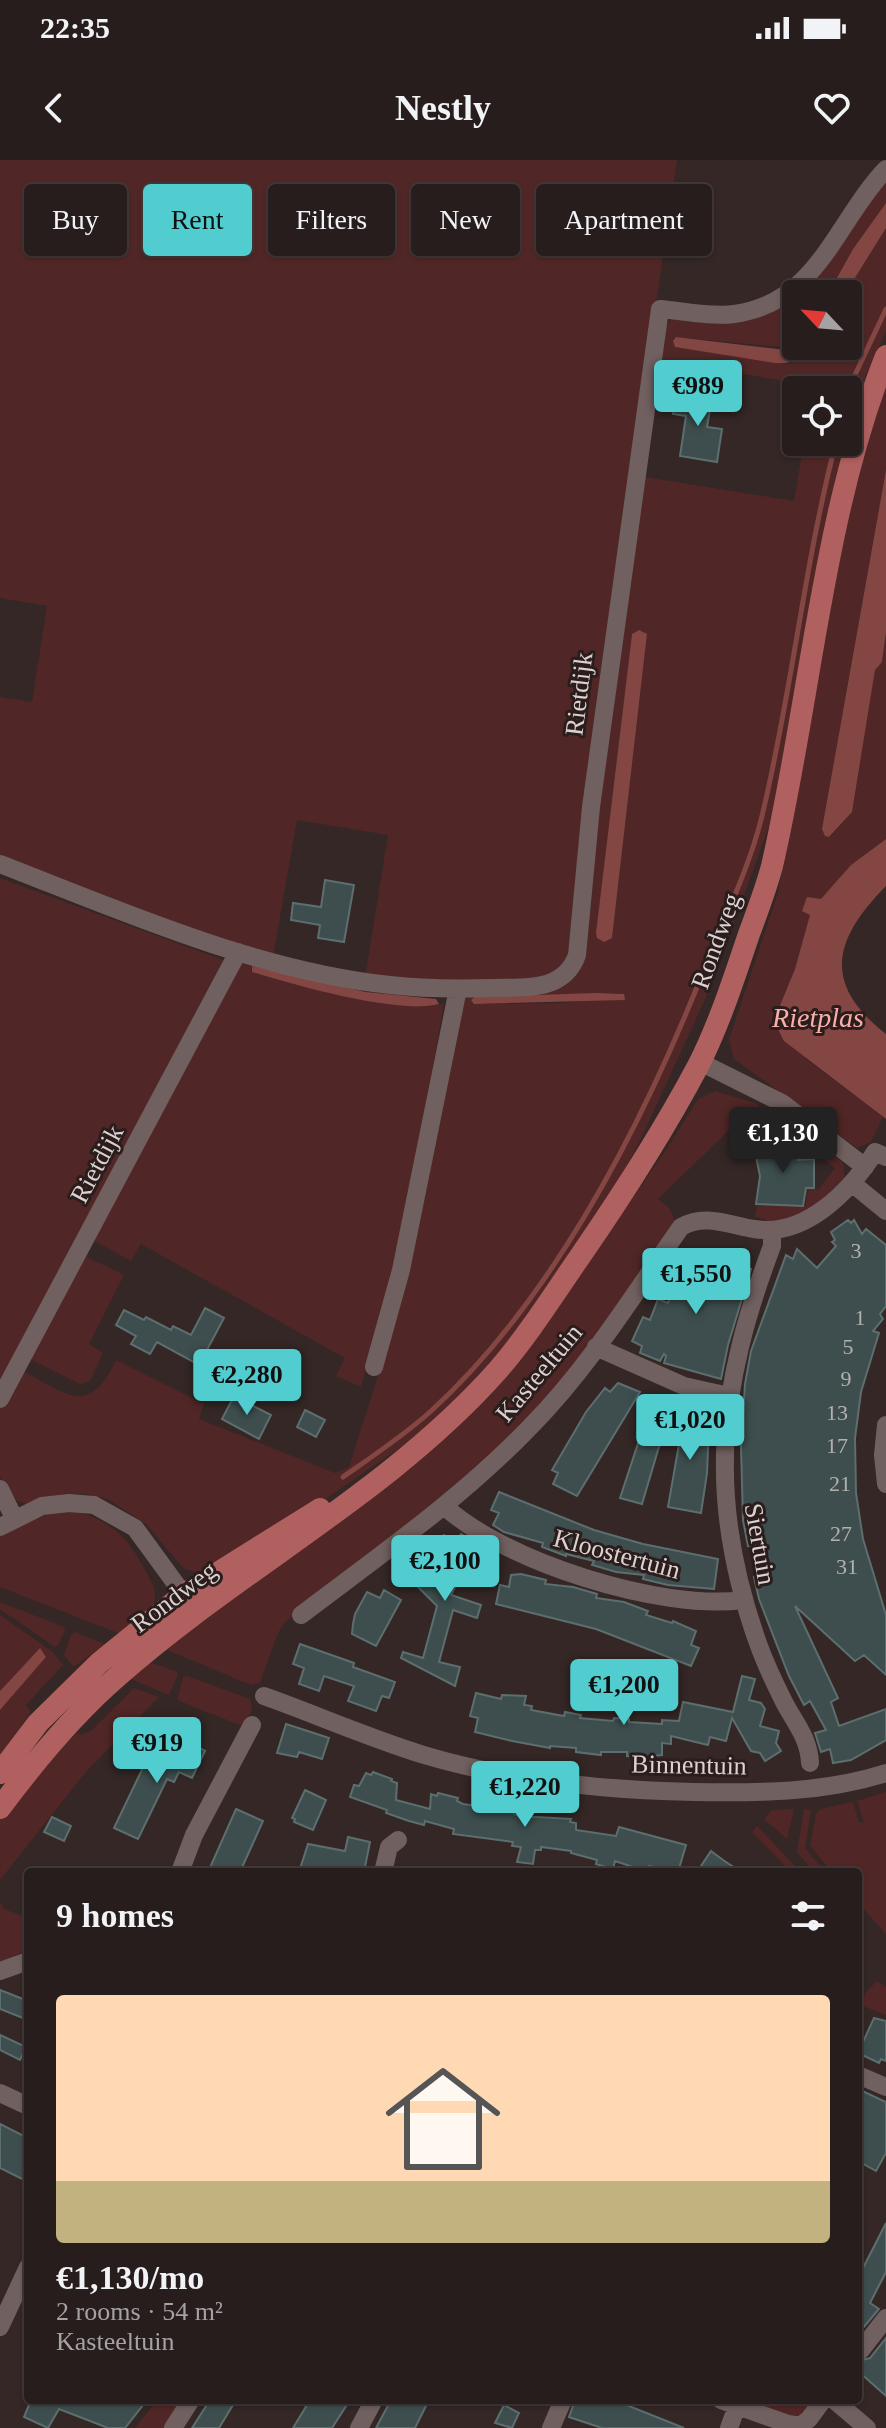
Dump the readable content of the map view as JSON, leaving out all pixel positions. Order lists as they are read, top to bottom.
{
  "streets": {
    "main road": ["Rondweg"],
    "street": [
      "Rietdijk",
      "Kasteeltuin",
      "Siertuin",
      "Kloostertuin",
      "Binnentuin"
    ]
  },
  "crossings": [
    ["Kasteeltuin", "Siertuin"],
    ["Kasteeltuin", "Kloostertuin"],
    ["Siertuin", "Kloostertuin"]
  ],
  "water": ["Rietplas"],
  "house_numbers": [
    "3",
    "1",
    "5",
    "9",
    "13",
    "17",
    "21",
    "27",
    "31"
  ],
  "north": "top left",
  "page": {
    "status": "22:35",
    "header": "Nestly",
    "chip": [
      "Buy",
      "Rent",
      "Filters",
      "New",
      "Apartment"
    ],
    "price": [
      "€989",
      "€1,130",
      "€1,550",
      "€2,280",
      "€1,020",
      "€2,100",
      "€1,200",
      "€919",
      "€1,220"
    ],
    "heading": "9 homes",
    "list": [
      {
        "name": "€1,130/mo",
        "note": "2 rooms · 54 m² · Kasteeltuin"
      }
    ]
  }
}
